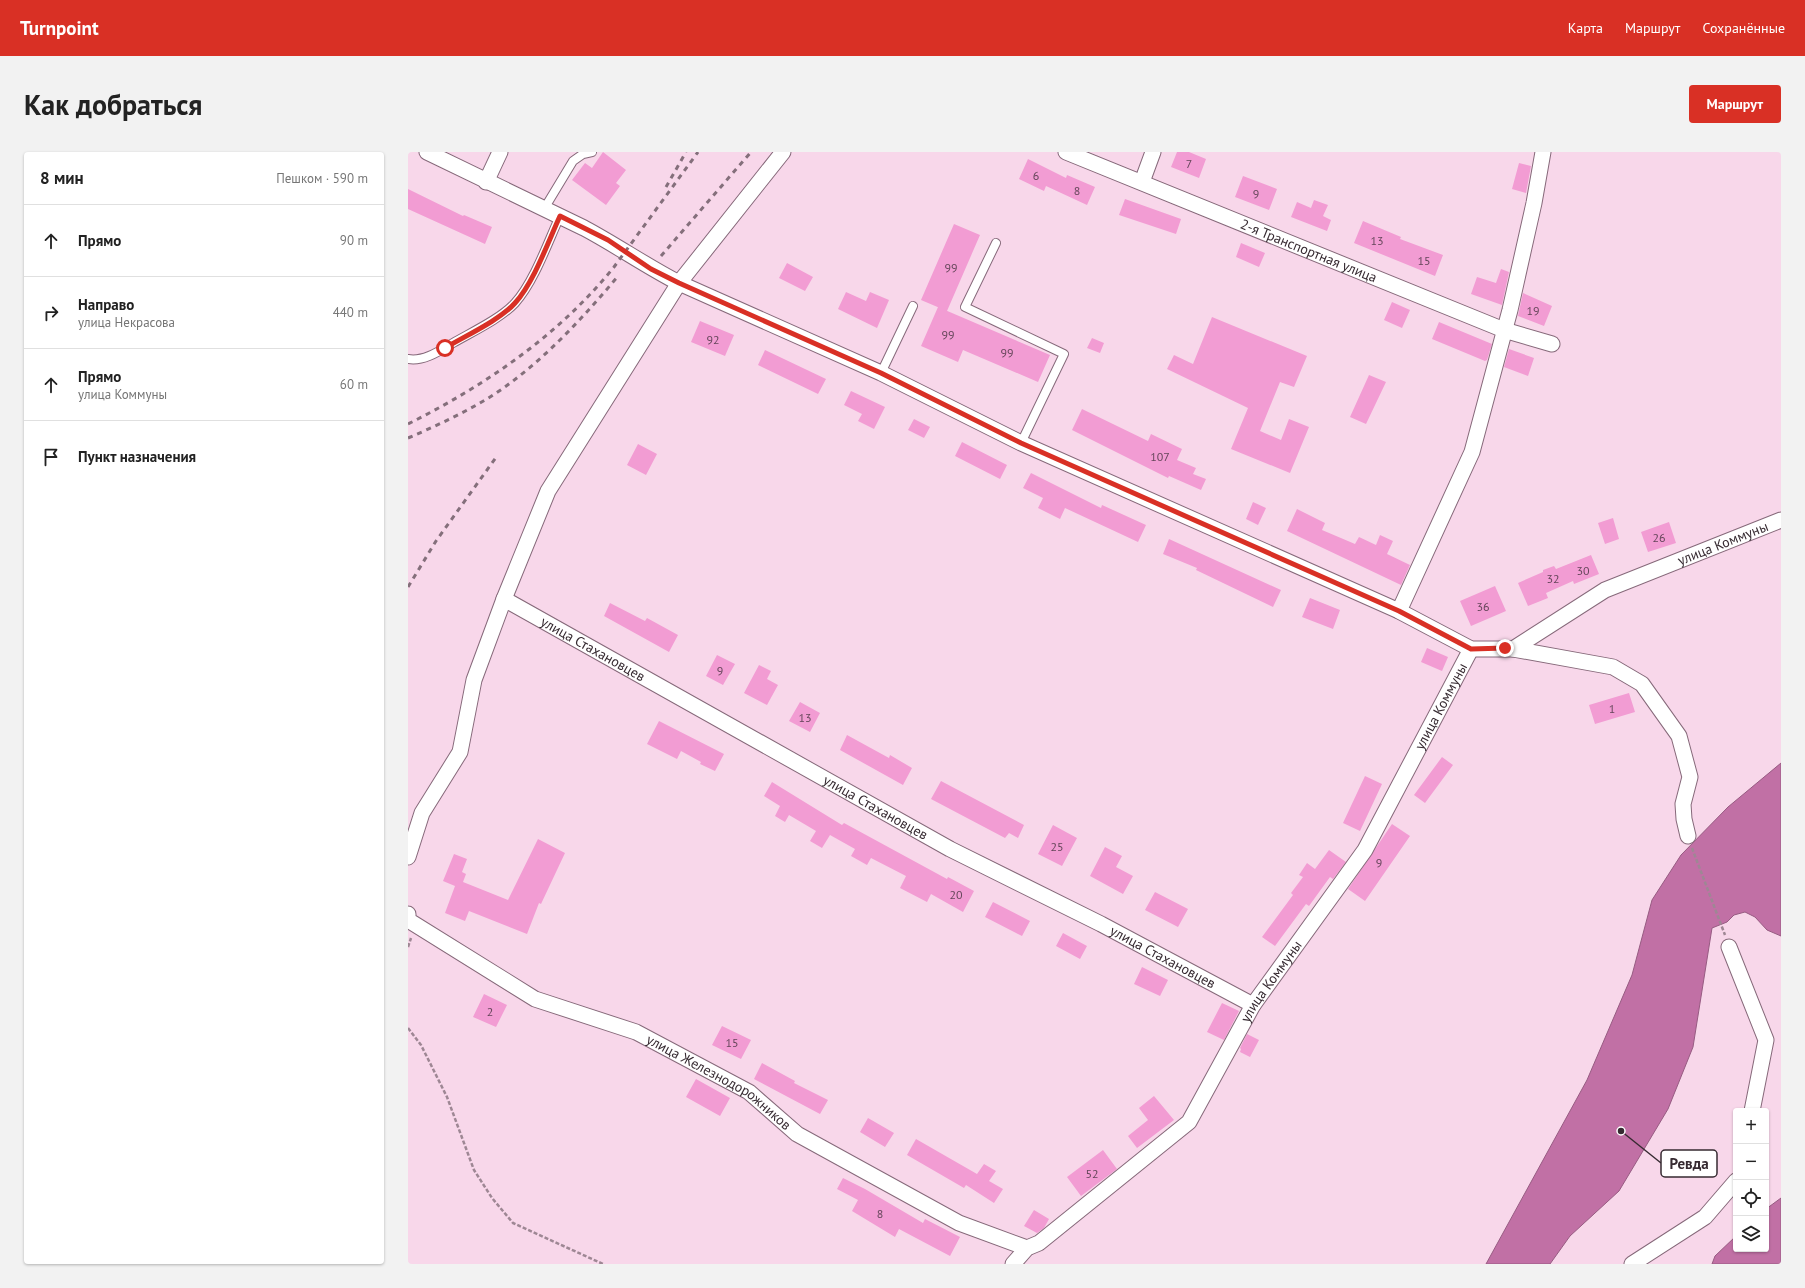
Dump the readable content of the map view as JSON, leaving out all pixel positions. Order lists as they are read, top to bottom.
{
  "streets": {
    "street": [
      "2-я Транспортная улица",
      "улица Коммуны",
      "улица Стахановцев",
      "улица Железнодорожников"
    ]
  },
  "crossings": [
    ["улица Коммуны", "улица Стахановцев"],
    ["улица Коммуны", "улица Железнодорожников"]
  ],
  "places": ["Ревда"],
  "house_numbers": [
    "7",
    "6",
    "8",
    "9",
    "13",
    "15",
    "99",
    "19",
    "99",
    "92",
    "99",
    "107",
    "26",
    "30",
    "32",
    "36",
    "9",
    "1",
    "13",
    "25",
    "9",
    "20",
    "2",
    "15",
    "52",
    "8"
  ],
  "page": {
    "header": "Turnpoint",
    "nav": ["Карта", "Маршрут", "Сохранённые"],
    "buttons": "Маршрут",
    "title": "Как добраться",
    "heading": ["8 мин", "Пешком · 590 m"],
    "list": [
      ["Прямо", "90 m"],
      ["Направо", "улица Некрасова", "440 m"],
      ["Прямо", "улица Коммуны", "60 m"],
      "Пункт назначения"
    ],
    "map_buttons": ["+", "−"]
  }
}
